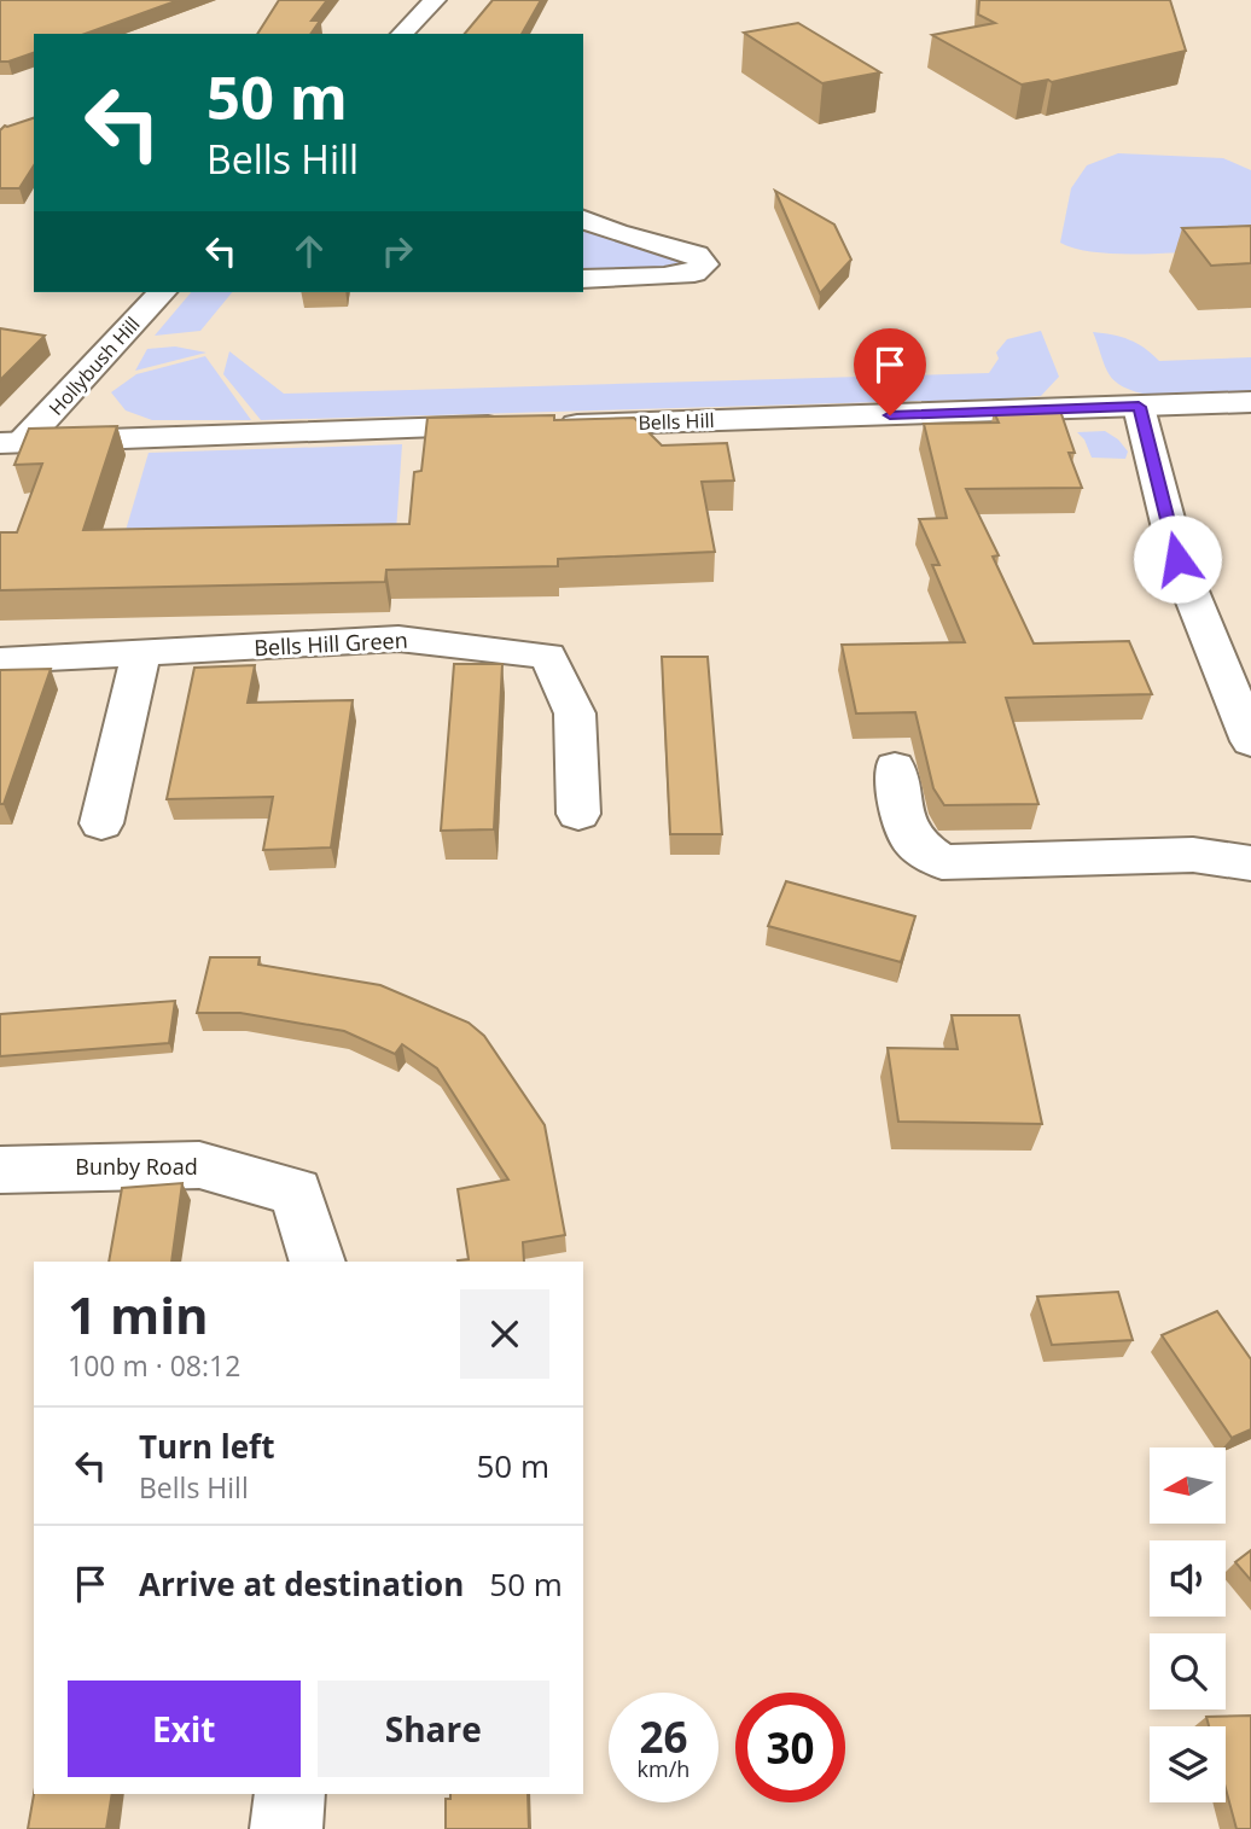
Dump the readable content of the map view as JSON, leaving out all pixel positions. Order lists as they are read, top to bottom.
{
  "streets": {
    "street": [
      "Hollybush Hill",
      "Bells Hill",
      "Bells Hill Green",
      "Bunby Road"
    ]
  },
  "crossings": [
    ["Hollybush Hill", "Bells Hill"]
  ],
  "north": "left",
  "page": {
    "turn": ["50 m", "Bells Hill"],
    "heading": ["1 min", "100 m · 08:12"],
    "list": [
      {
        "name": "Turn left",
        "note": "Bells Hill",
        "value": "50 m"
      },
      {
        "name": "Arrive at destination",
        "value": "50 m"
      }
    ],
    "buttons": ["Exit", "Share"],
    "speed": "26 km/h",
    "limit": "30"
  }
}
